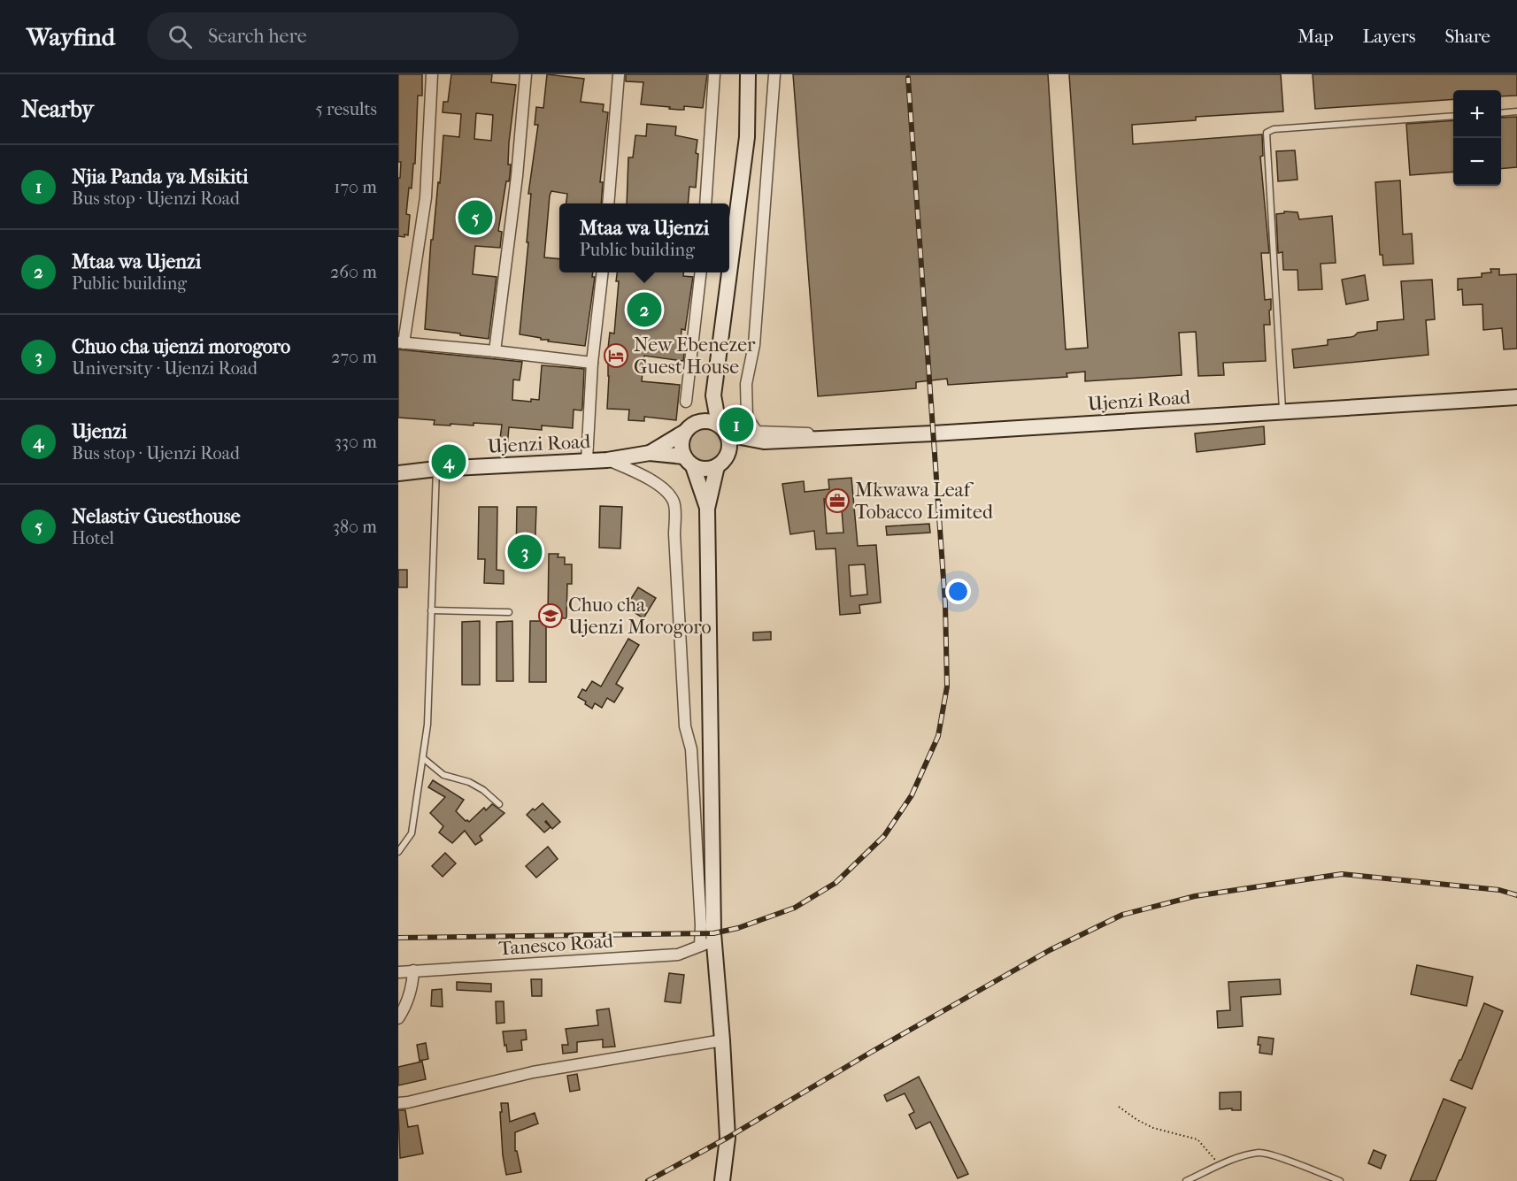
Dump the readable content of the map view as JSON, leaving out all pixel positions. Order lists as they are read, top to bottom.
{
  "streets": {
    "street": ["Ujenzi Road", "Tanesco Road"]
  },
  "places": {
    "hotel": ["New Ebenezer Guest House"],
    "office": ["Mkwawa Leaf Tobacco Limited"],
    "school or university": ["Chuo cha Ujenzi Morogoro"]
  },
  "page": {
    "header": "Wayfind",
    "search": "Search here",
    "nav": ["Map", "Layers", "Share"],
    "heading": ["Nearby", "5 results"],
    "map_buttons": ["+", "−"],
    "list": [
      {
        "mark": "1",
        "name": "Njia Panda ya Msikiti",
        "note": "Bus stop · Ujenzi Road",
        "value": "170 m"
      },
      {
        "mark": "2",
        "name": "Mtaa wa Ujenzi",
        "note": "Public building",
        "value": "260 m"
      },
      {
        "mark": "3",
        "name": "Chuo cha ujenzi morogoro",
        "note": "University · Ujenzi Road",
        "value": "270 m"
      },
      {
        "mark": "4",
        "name": "Ujenzi",
        "note": "Bus stop · Ujenzi Road",
        "value": "330 m"
      },
      {
        "mark": "5",
        "name": "Nelastiv Guesthouse",
        "note": "Hotel",
        "value": "380 m"
      }
    ],
    "pins": [
      "5",
      "2",
      "1",
      "4",
      "3"
    ],
    "popup": ["Mtaa wa Ujenzi", "Public building"]
  }
}
